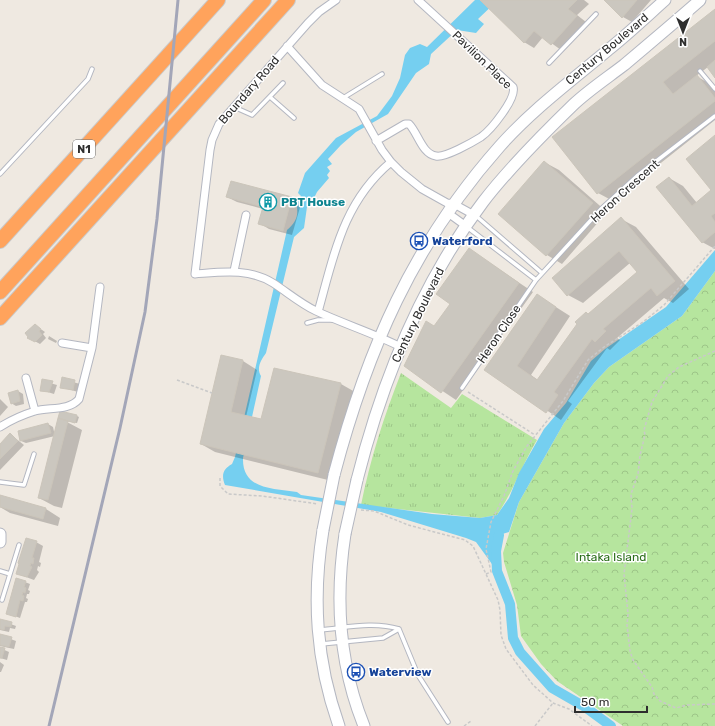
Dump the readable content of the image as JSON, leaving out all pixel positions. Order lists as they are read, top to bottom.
{
  "streets": {
    "highway": ["N1"],
    "main road": ["Century Boulevard"],
    "street": ["Pavilion Place", "Boundary Road"],
    "lane": ["Heron Crescent", "Heron Close"]
  },
  "crossings": [
    ["Heron Crescent", "Heron Close"]
  ],
  "parks": ["Intaka Island"],
  "places": {
    "building": ["PBT House"],
    "bus stop": ["Waterford", "Waterview"]
  },
  "scale_bar": "50 m",
  "north": "bottom"
}
